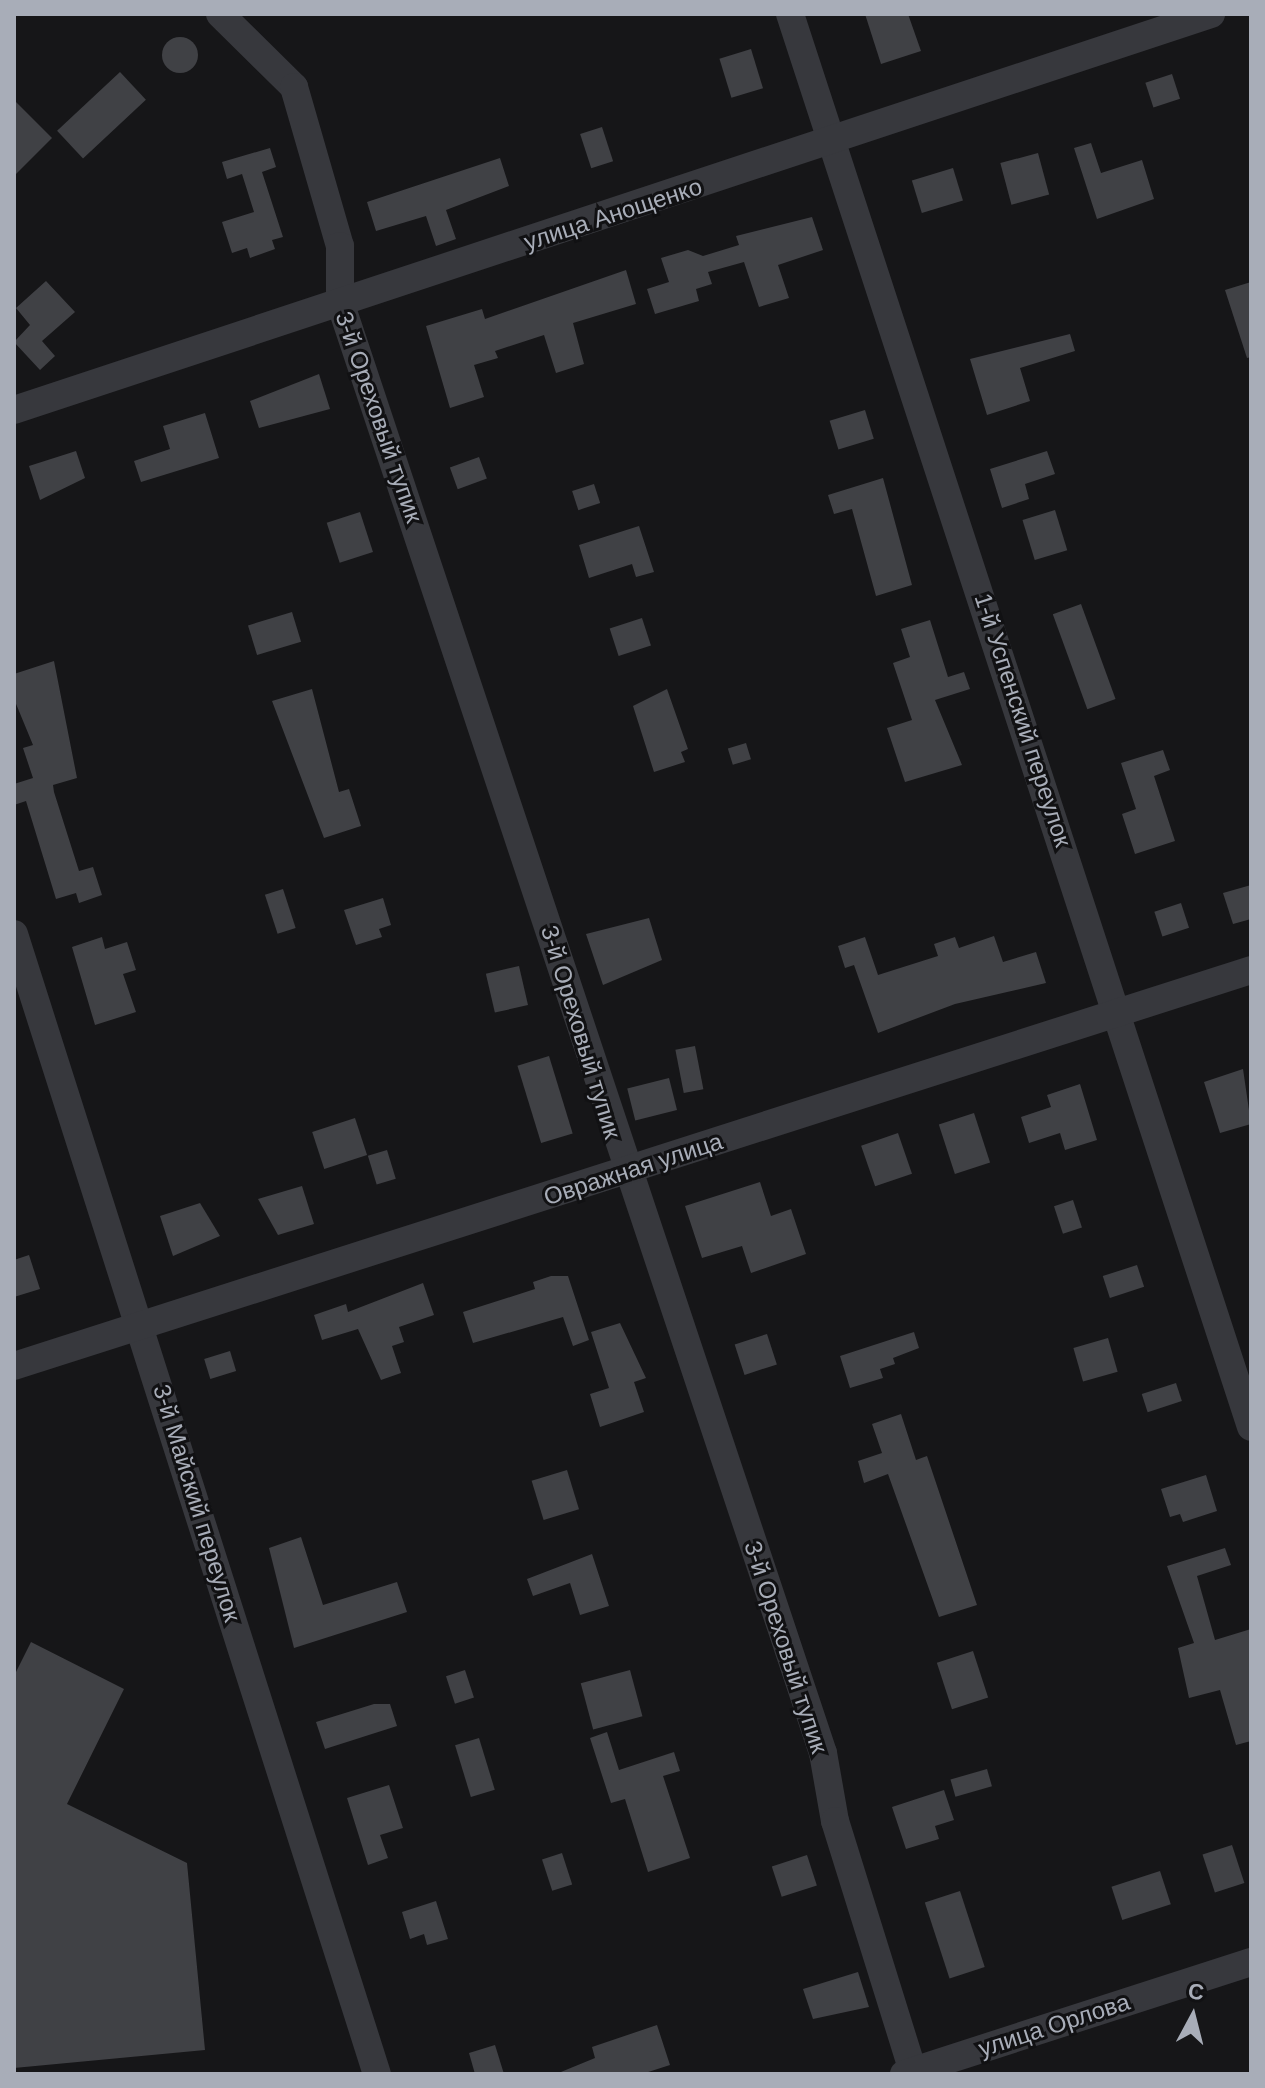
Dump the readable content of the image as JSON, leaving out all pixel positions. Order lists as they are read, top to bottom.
{
  "streets": {
    "street": [
      "улица Анощенко",
      "3-й Ореховый тупик",
      "1-й Успенский переулок",
      "Овражная улица",
      "3-й Майский переулок",
      "улица Орлова"
    ]
  },
  "crossings": [
    ["улица Анощенко", "3-й Ореховый тупик"],
    ["улица Анощенко", "1-й Успенский переулок"],
    ["3-й Ореховый тупик", "Овражная улица"],
    ["3-й Ореховый тупик", "улица Орлова"],
    ["1-й Успенский переулок", "Овражная улица"],
    ["Овражная улица", "3-й Майский переулок"]
  ],
  "north": "top"
}
